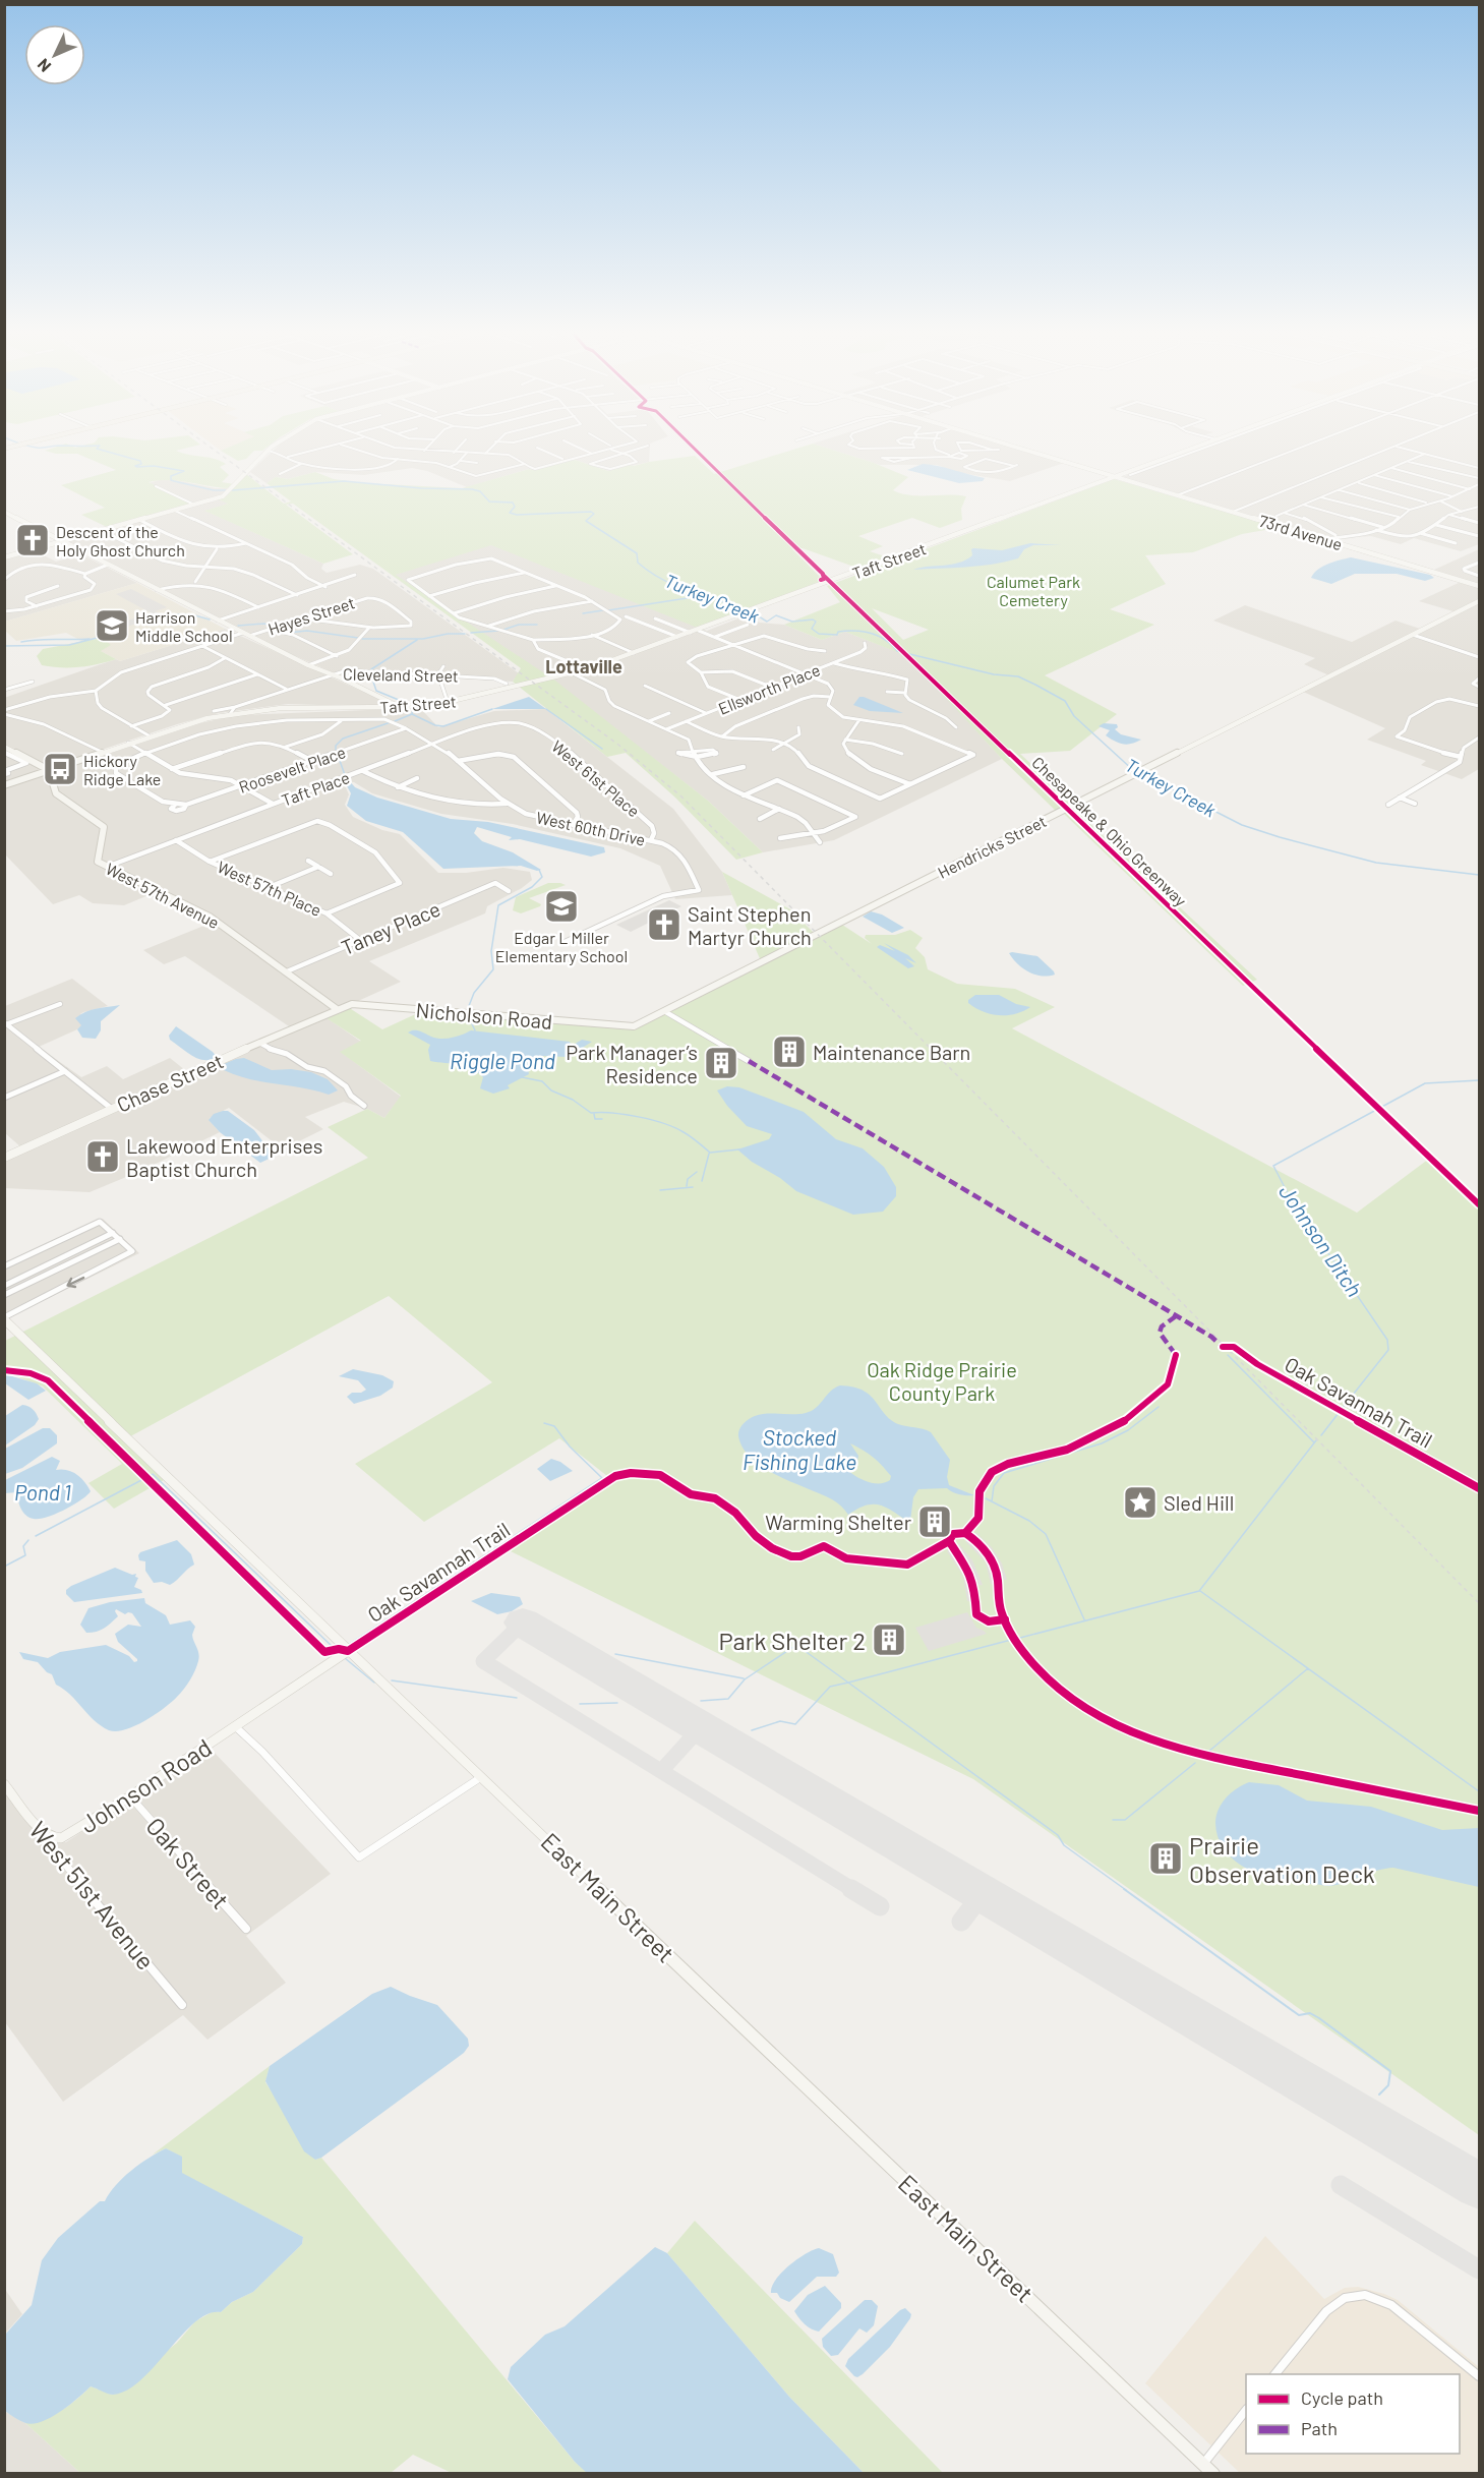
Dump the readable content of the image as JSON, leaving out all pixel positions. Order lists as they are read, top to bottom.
{
  "streets": {
    "street": [
      "73rd Avenue",
      "Taft Street",
      "Hayes Street",
      "Cleveland Street",
      "Ellsworth Place",
      "Roosevelt Place",
      "West 61st Place",
      "Taft Place",
      "West 60th Drive",
      "Hendricks Street",
      "West 57th Place",
      "West 57th Avenue",
      "Taney Place",
      "Nicholson Road",
      "Chase Street",
      "Johnson Road",
      "Oak Street",
      "West 51st Avenue",
      "East Main Street"
    ],
    "cycle path": ["Chesapeake & Ohio Greenway", "Oak Savannah Trail"]
  },
  "crossings": [
    ["73rd Avenue", "Taft Street"],
    ["Roosevelt Place", "West 60th Drive"],
    ["West 61st Place", "Taft Place"],
    ["West 61st Place", "West 60th Drive"],
    ["Taft Place", "West 60th Drive"],
    ["Taft Place", "West 57th Place"],
    ["Taft Place", "West 57th Avenue"],
    ["Hendricks Street", "Nicholson Road"],
    ["West 57th Place", "Taney Place"],
    ["West 57th Avenue", "Taney Place"],
    ["West 57th Avenue", "Nicholson Road"],
    ["West 57th Avenue", "Chase Street"],
    ["Nicholson Road", "Chase Street"],
    ["Johnson Road", "Oak Street"],
    ["Johnson Road", "West 51st Avenue"],
    ["Johnson Road", "East Main Street"]
  ],
  "districts": ["Lottaville"],
  "water": [
    "Turkey Creek",
    "Riggle Pond",
    "Johnson Ditch",
    "Stocked Fishing Lake",
    "Pond 1"
  ],
  "parks": ["Calumet Park Cemetery", "Oak Ridge Prairie County Park"],
  "places": {
    "church": ["Descent of the Holy Ghost Church", "Saint Stephen Martyr Church", "Lakewood Enterprises Baptist Church"],
    "school or university": ["Harrison Middle School", "Edgar L Miller Elementary School"],
    "bus stop": ["Hickory Ridge Lake"],
    "building": [
      "Maintenance Barn",
      "Park Manager’s Residence",
      "Warming Shelter",
      "Park Shelter 2",
      "Prairie Observation Deck"
    ],
    "place": ["Sled Hill"]
  },
  "legend": ["Cycle path", "Path"],
  "north": "bottom left"
}
